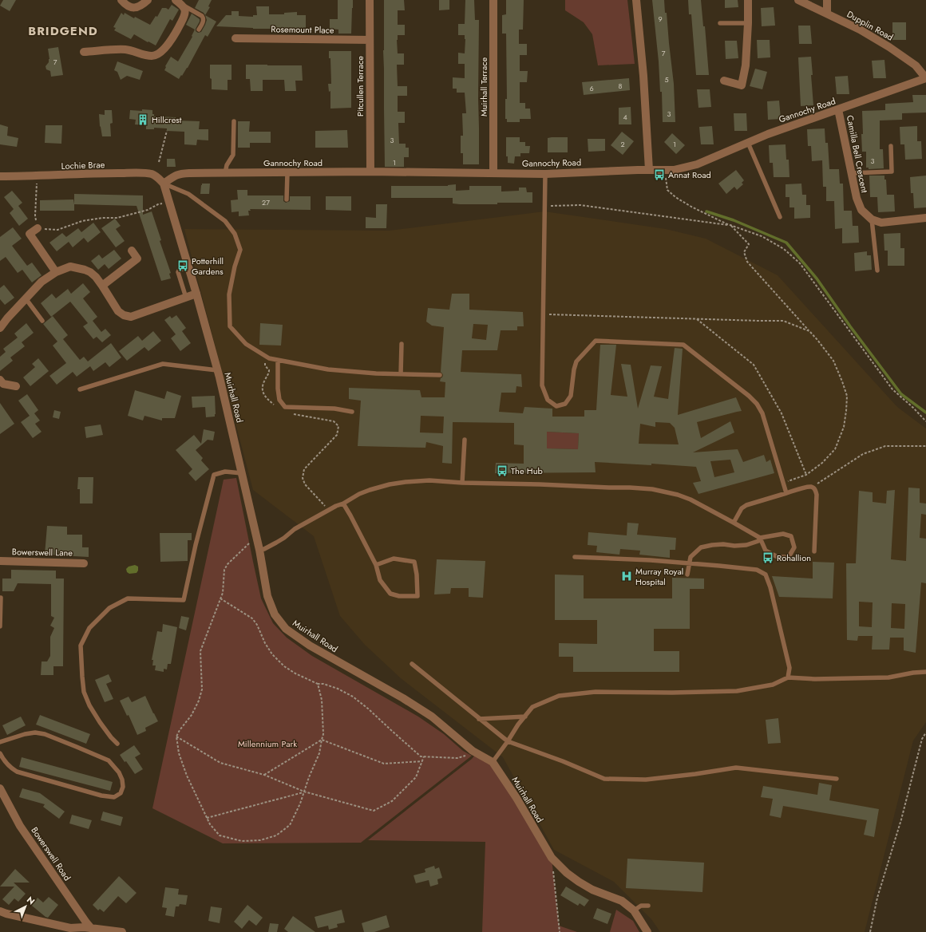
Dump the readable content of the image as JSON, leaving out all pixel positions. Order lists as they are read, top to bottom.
{
  "streets": {
    "street": [
      "Dupplin Road",
      "Rosemount Place",
      "Pitcullen Terrace",
      "Muirhall Terrace",
      "Gannochy Road",
      "Camilla Bell Crescent",
      "Lochie Brae",
      "Muirhall Road",
      "Bowerswell Lane",
      "Bowerswell Road"
    ]
  },
  "crossings": [
    ["Dupplin Road", "Gannochy Road"],
    ["Rosemount Place", "Pitcullen Terrace"],
    ["Pitcullen Terrace", "Gannochy Road"],
    ["Muirhall Terrace", "Gannochy Road"],
    ["Gannochy Road", "Camilla Bell Crescent"],
    ["Gannochy Road", "Lochie Brae"],
    ["Gannochy Road", "Muirhall Road"],
    ["Lochie Brae", "Muirhall Road"]
  ],
  "districts": ["BRIDGEND"],
  "parks": ["Millennium Park"],
  "places": {
    "building": ["Hillcrest"],
    "bus stop": [
      "Annat Road",
      "Potterhill Gardens",
      "The Hub",
      "Rohallion"
    ],
    "hospital": ["Murray Royal Hospital"]
  },
  "house_numbers": [
    "9",
    "7",
    "7",
    "5",
    "8",
    "6",
    "3",
    "4",
    "3",
    "2",
    "1",
    "3",
    "1",
    "27"
  ],
  "north": "top right"
}
